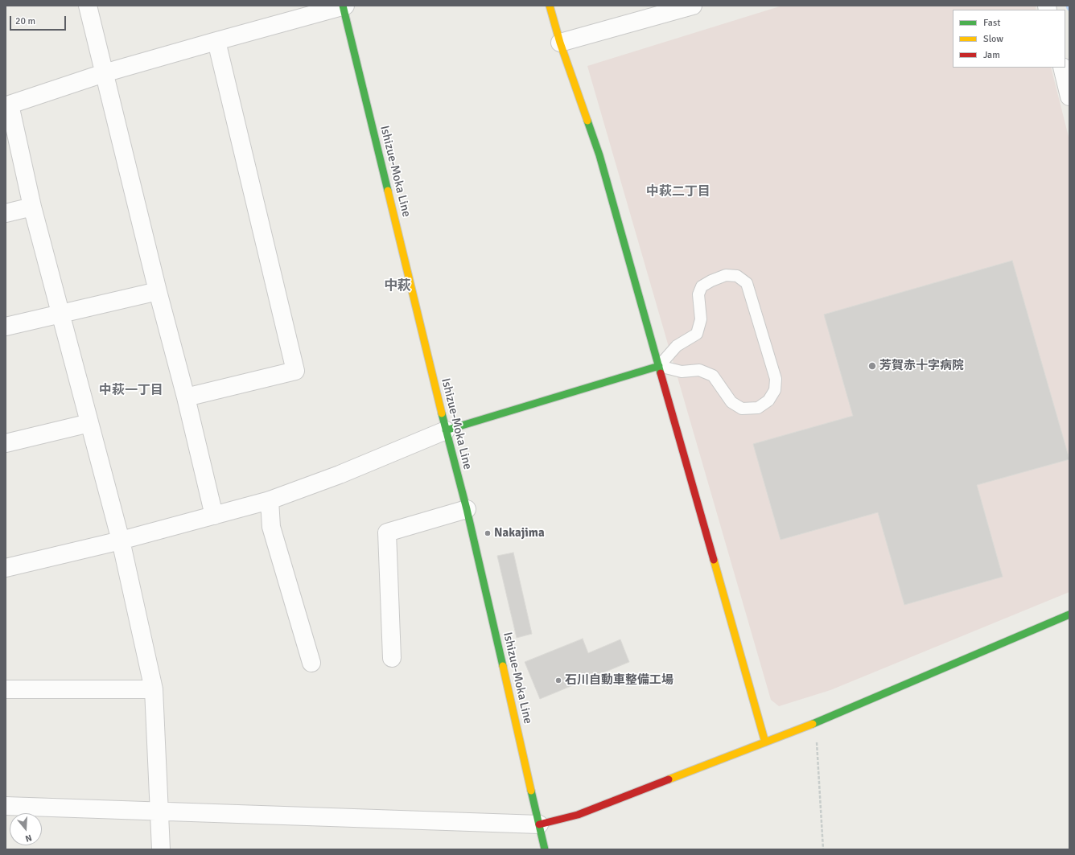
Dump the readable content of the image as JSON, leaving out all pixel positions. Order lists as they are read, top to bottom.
{
  "streets": {
    "street": ["Ishizue-Moka Line"]
  },
  "districts": ["中萩二丁目", "中萩", "中萩一丁目"],
  "places": ["芳賀赤十字病院", "Nakajima", "石川自動車整備工場"],
  "legend": ["Fast", "Slow", "Jam"],
  "scale_bar": "20 m",
  "north": "bottom"
}
